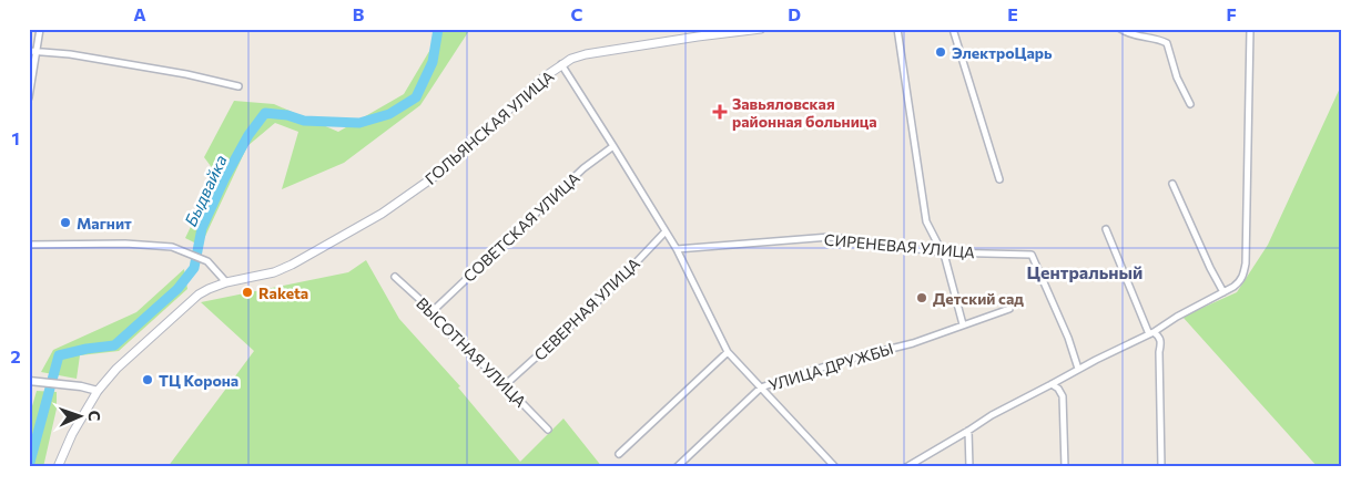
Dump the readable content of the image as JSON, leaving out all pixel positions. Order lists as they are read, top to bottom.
{
  "streets": {
    "main road": ["ГОЛЬЯНСКАЯ УЛИЦА"],
    "street": [
      "СОВЕТСКАЯ УЛИЦА",
      "СИРЕНЕВАЯ УЛИЦА",
      "СЕВЕРНАЯ УЛИЦА",
      "ВЫСОТНАЯ УЛИЦА",
      "УЛИЦА ДРУЖБЫ"
    ]
  },
  "crossings": [
    ["СОВЕТСКАЯ УЛИЦА", "ВЫСОТНАЯ УЛИЦА"],
    ["СЕВЕРНАЯ УЛИЦА", "ВЫСОТНАЯ УЛИЦА"]
  ],
  "districts": ["Центральный"],
  "water": ["Быдвайка"],
  "places": {
    "other": [
      "ЭлектроЦарь",
      "Магнит",
      "Raketa",
      "Детский сад",
      "ТЦ Корона"
    ],
    "health": ["Завьяловская районная больница"]
  },
  "north": "right",
  "grid": {
    "columns": [
      "A",
      "B",
      "C",
      "D",
      "E",
      "F"
    ],
    "rows": ["1", "2"]
  }
}
